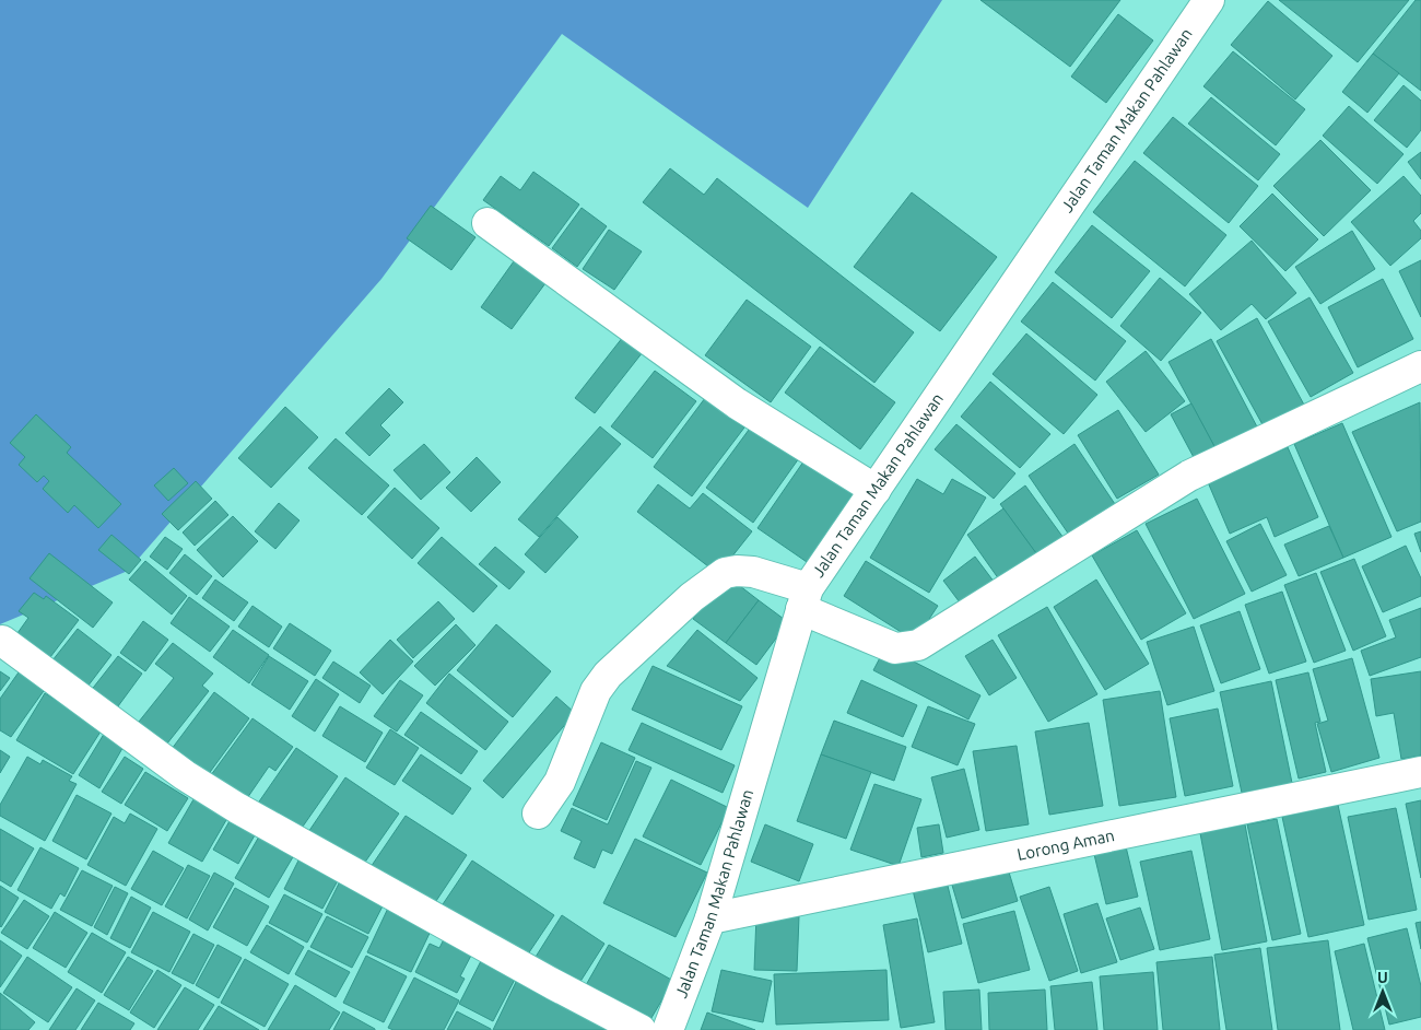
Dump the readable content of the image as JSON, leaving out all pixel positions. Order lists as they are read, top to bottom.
{
  "streets": {
    "street": ["Jalan Taman Makan Pahlawan", "Lorong Aman"]
  },
  "crossings": [
    ["Jalan Taman Makan Pahlawan", "Lorong Aman"]
  ],
  "north": "top"
}
